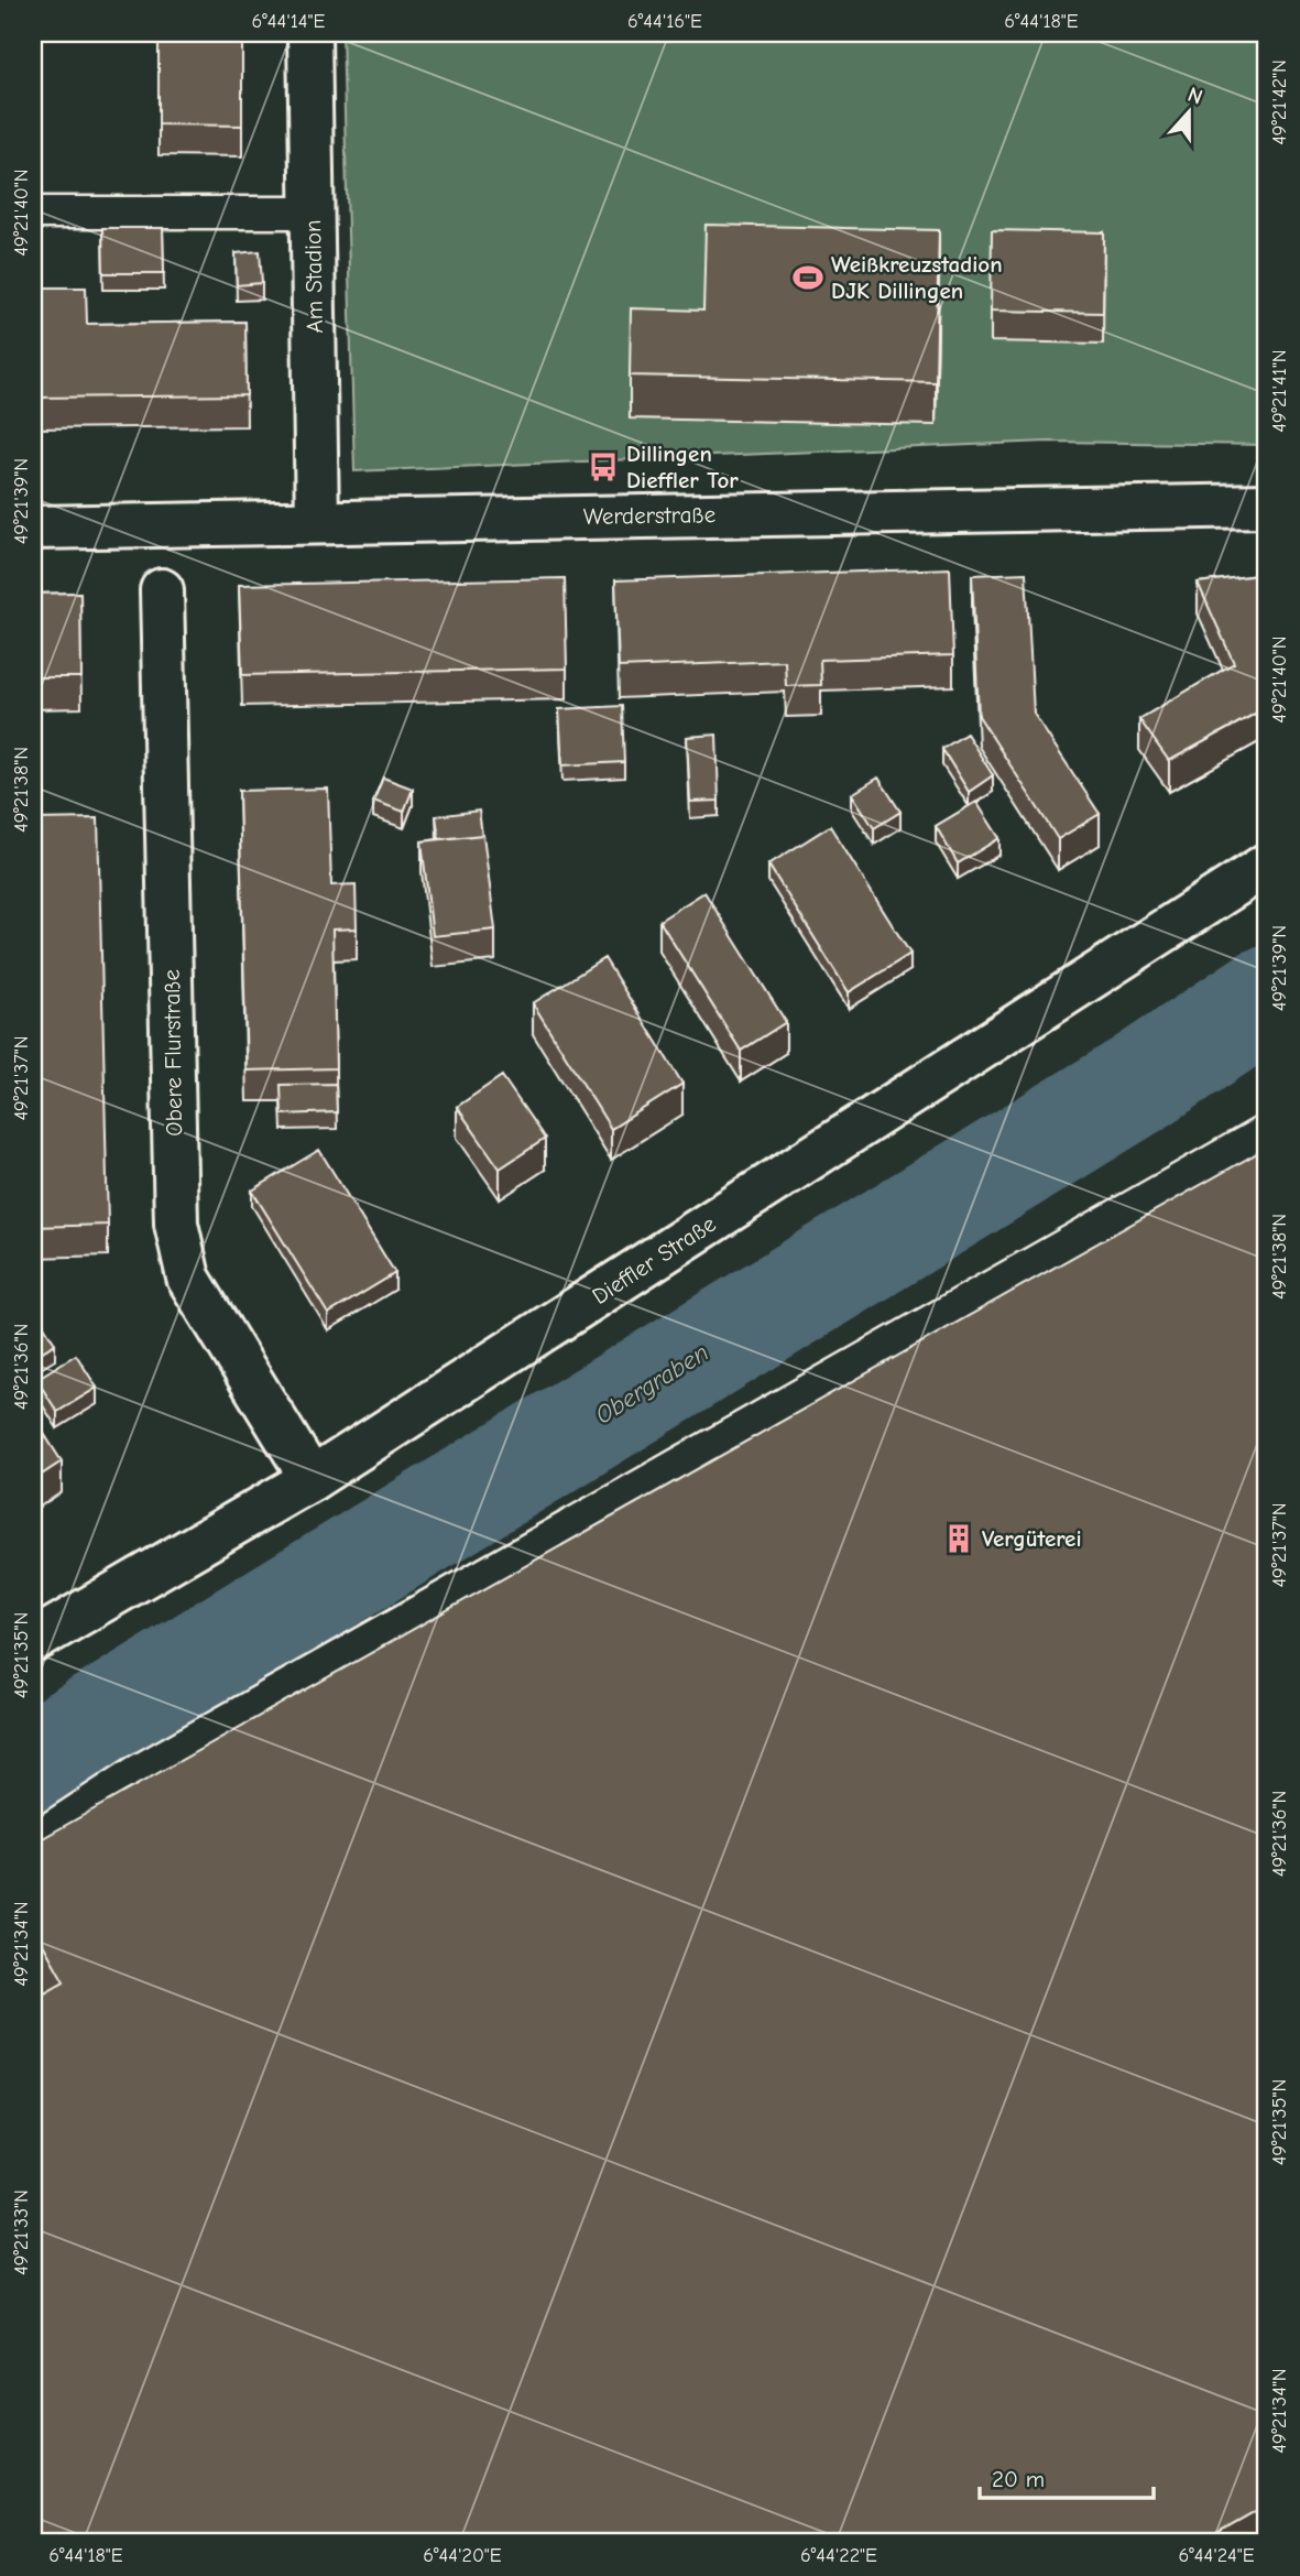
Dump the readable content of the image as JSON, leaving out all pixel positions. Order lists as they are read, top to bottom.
{
  "streets": {
    "street": [
      "Am Stadion",
      "Werderstraße",
      "Obere Flurstraße",
      "Dieffler Straße"
    ]
  },
  "crossings": [
    ["Am Stadion", "Werderstraße"],
    ["Obere Flurstraße", "Dieffler Straße"]
  ],
  "water": ["Obergraben"],
  "places": {
    "sports": ["Weißkreuzstadion DJK Dillingen"],
    "bus stop": ["Dillingen Dieffler Tor"],
    "building": ["Vergüterei"]
  },
  "scale_bar": "20 m",
  "north": "top",
  "coordinates": [
    "6°44'14\"E",
    "6°44'16\"E",
    "6°44'18\"E",
    "49°21'42\"N",
    "49°21'40\"N",
    "49°21'41\"N",
    "49°21'39\"N",
    "49°21'38\"N",
    "49°21'37\"N",
    "49°21'36\"N",
    "49°21'35\"N",
    "49°21'34\"N",
    "49°21'33\"N",
    "6°44'20\"E",
    "6°44'22\"E",
    "6°44'24\"E"
  ]
}
